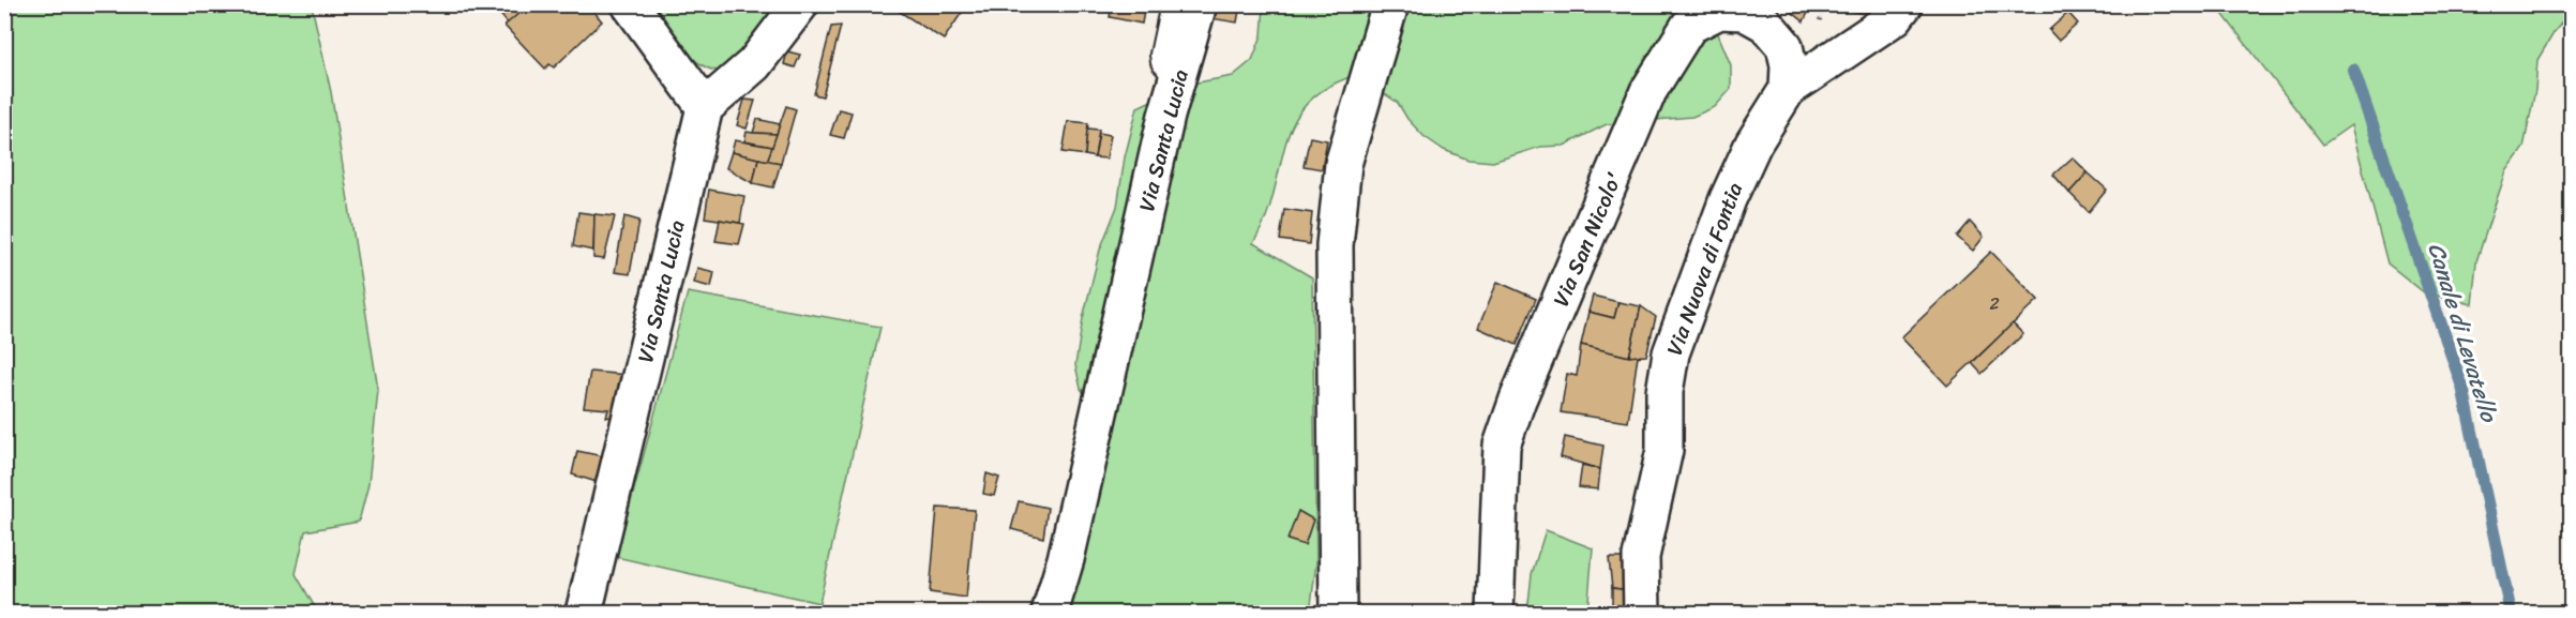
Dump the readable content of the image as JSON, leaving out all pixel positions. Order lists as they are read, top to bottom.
{
  "streets": {
    "street": ["Via Santa Lucia", "Via San Nicolo'", "Via Nuova di Fontia"]
  },
  "crossings": [
    ["Via San Nicolo'", "Via Nuova di Fontia"]
  ],
  "water": ["Canale di Levatello"],
  "house_numbers": ["2"]
}
